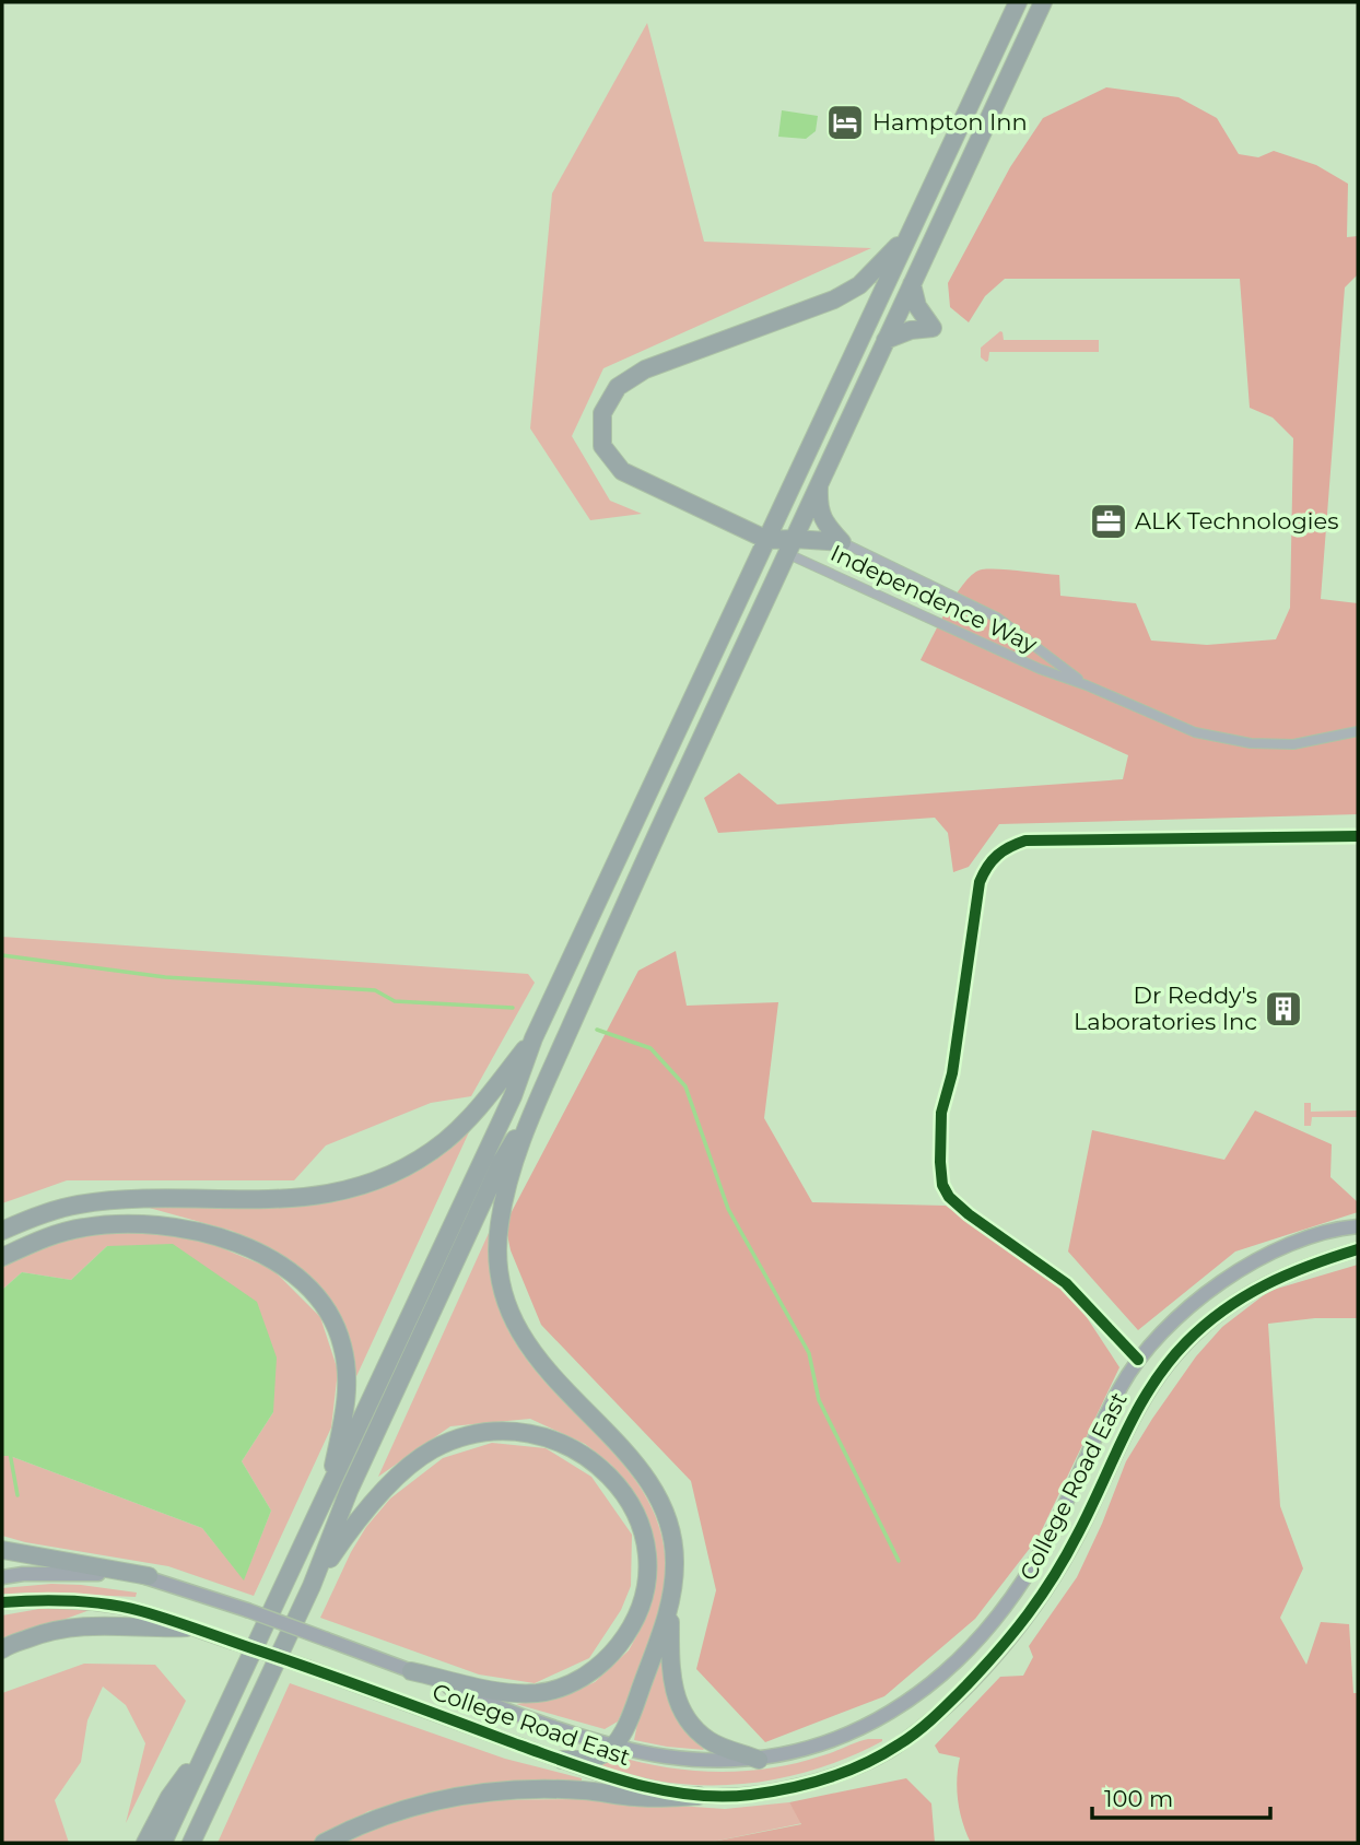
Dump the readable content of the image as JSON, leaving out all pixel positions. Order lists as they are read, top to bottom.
{
  "streets": {
    "street": ["Independence Way", "College Road East"]
  },
  "places": {
    "hotel": ["Hampton Inn"],
    "office": ["ALK Technologies"],
    "building": ["Dr Reddy's Laboratories Inc"]
  },
  "scale_bar": "100 m"
}
